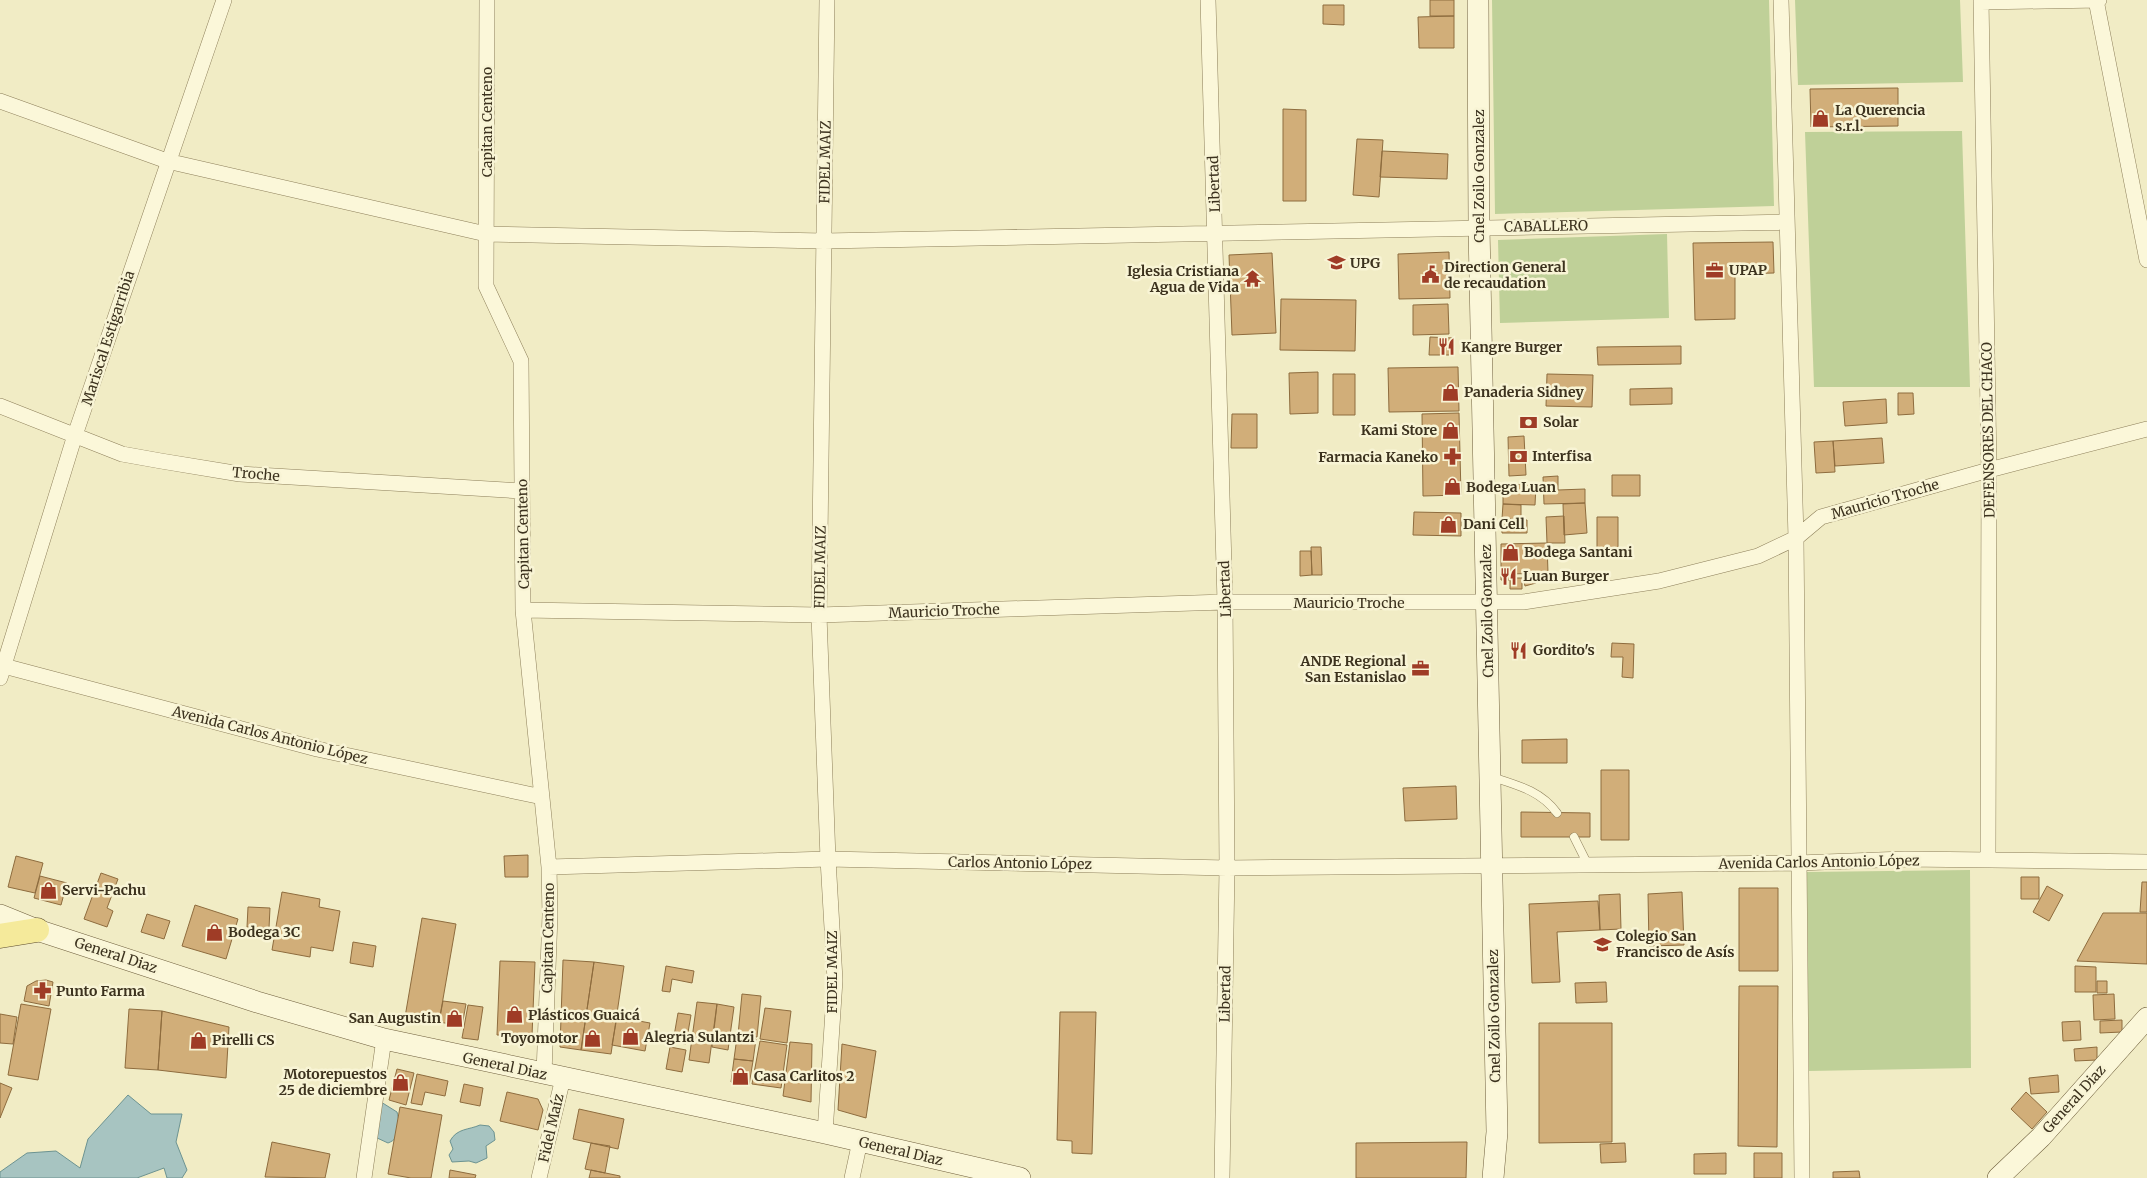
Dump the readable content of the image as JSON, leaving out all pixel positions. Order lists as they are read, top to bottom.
{
  "streets": {
    "main road": ["Cnel Zoilo Gonzalez", "General Diaz"],
    "street": [
      "Capitan Centeno",
      "FIDEL MAIZ",
      "Libertad",
      "CABALLERO",
      "Mariscal Estigarribia",
      "DEFENSORES DEL CHACO",
      "Troche",
      "Mauricio Troche",
      "Avenida Carlos Antonio López",
      "Carlos Antonio López",
      "Fidel Maíz"
    ]
  },
  "crossings": [
    ["Capitan Centeno", "CABALLERO"],
    ["Capitan Centeno", "Troche"],
    ["Capitan Centeno", "Mauricio Troche"],
    ["Capitan Centeno", "Avenida Carlos Antonio López"],
    ["Capitan Centeno", "Carlos Antonio López"],
    ["Capitan Centeno", "General Diaz"],
    ["Capitan Centeno", "Fidel Maíz"],
    ["FIDEL MAIZ", "CABALLERO"],
    ["FIDEL MAIZ", "Mauricio Troche"],
    ["FIDEL MAIZ", "Carlos Antonio López"],
    ["FIDEL MAIZ", "General Diaz"],
    ["Cnel Zoilo Gonzalez", "CABALLERO"],
    ["Cnel Zoilo Gonzalez", "Mauricio Troche"],
    ["Cnel Zoilo Gonzalez", "Avenida Carlos Antonio López"],
    ["Cnel Zoilo Gonzalez", "Carlos Antonio López"],
    ["Libertad", "CABALLERO"],
    ["Libertad", "Mauricio Troche"],
    ["Libertad", "Carlos Antonio López"],
    ["CABALLERO", "Mariscal Estigarribia"],
    ["Mariscal Estigarribia", "Troche"],
    ["Mariscal Estigarribia", "Avenida Carlos Antonio López"],
    ["DEFENSORES DEL CHACO", "Mauricio Troche"],
    ["DEFENSORES DEL CHACO", "Avenida Carlos Antonio López"],
    ["Avenida Carlos Antonio López", "Carlos Antonio López"],
    ["General Diaz", "Fidel Maíz"]
  ],
  "places": {
    "shop": [
      "La Querencia s.r.l.",
      "Panaderia Sidney",
      "Kami Store",
      "Bodega Luan",
      "Dani Cell",
      "Bodega Santani",
      "Servi-Pachu",
      "Bodega 3C",
      "Plásticos Guaicá",
      "San Augustin",
      "Alegria Sulantzi",
      "Toyomotor",
      "Pirelli CS",
      "Casa Carlitos 2",
      "Motorepuestos 25 de diciembre"
    ],
    "school or university": ["UPG", "Colegio San Francisco de Asís"],
    "office": ["UPAP", "ANDE Regional San Estanislao"],
    "public building": ["Direction General de recaudation"],
    "temple": ["Iglesia Cristiana Agua de Vida"],
    "restaurant": ["Kangre Burger", "Luan Burger", "Gordito's"],
    "bank": ["Solar", "Interfisa"],
    "pharmacy": ["Farmacia Kaneko", "Punto Farma"]
  }
}
